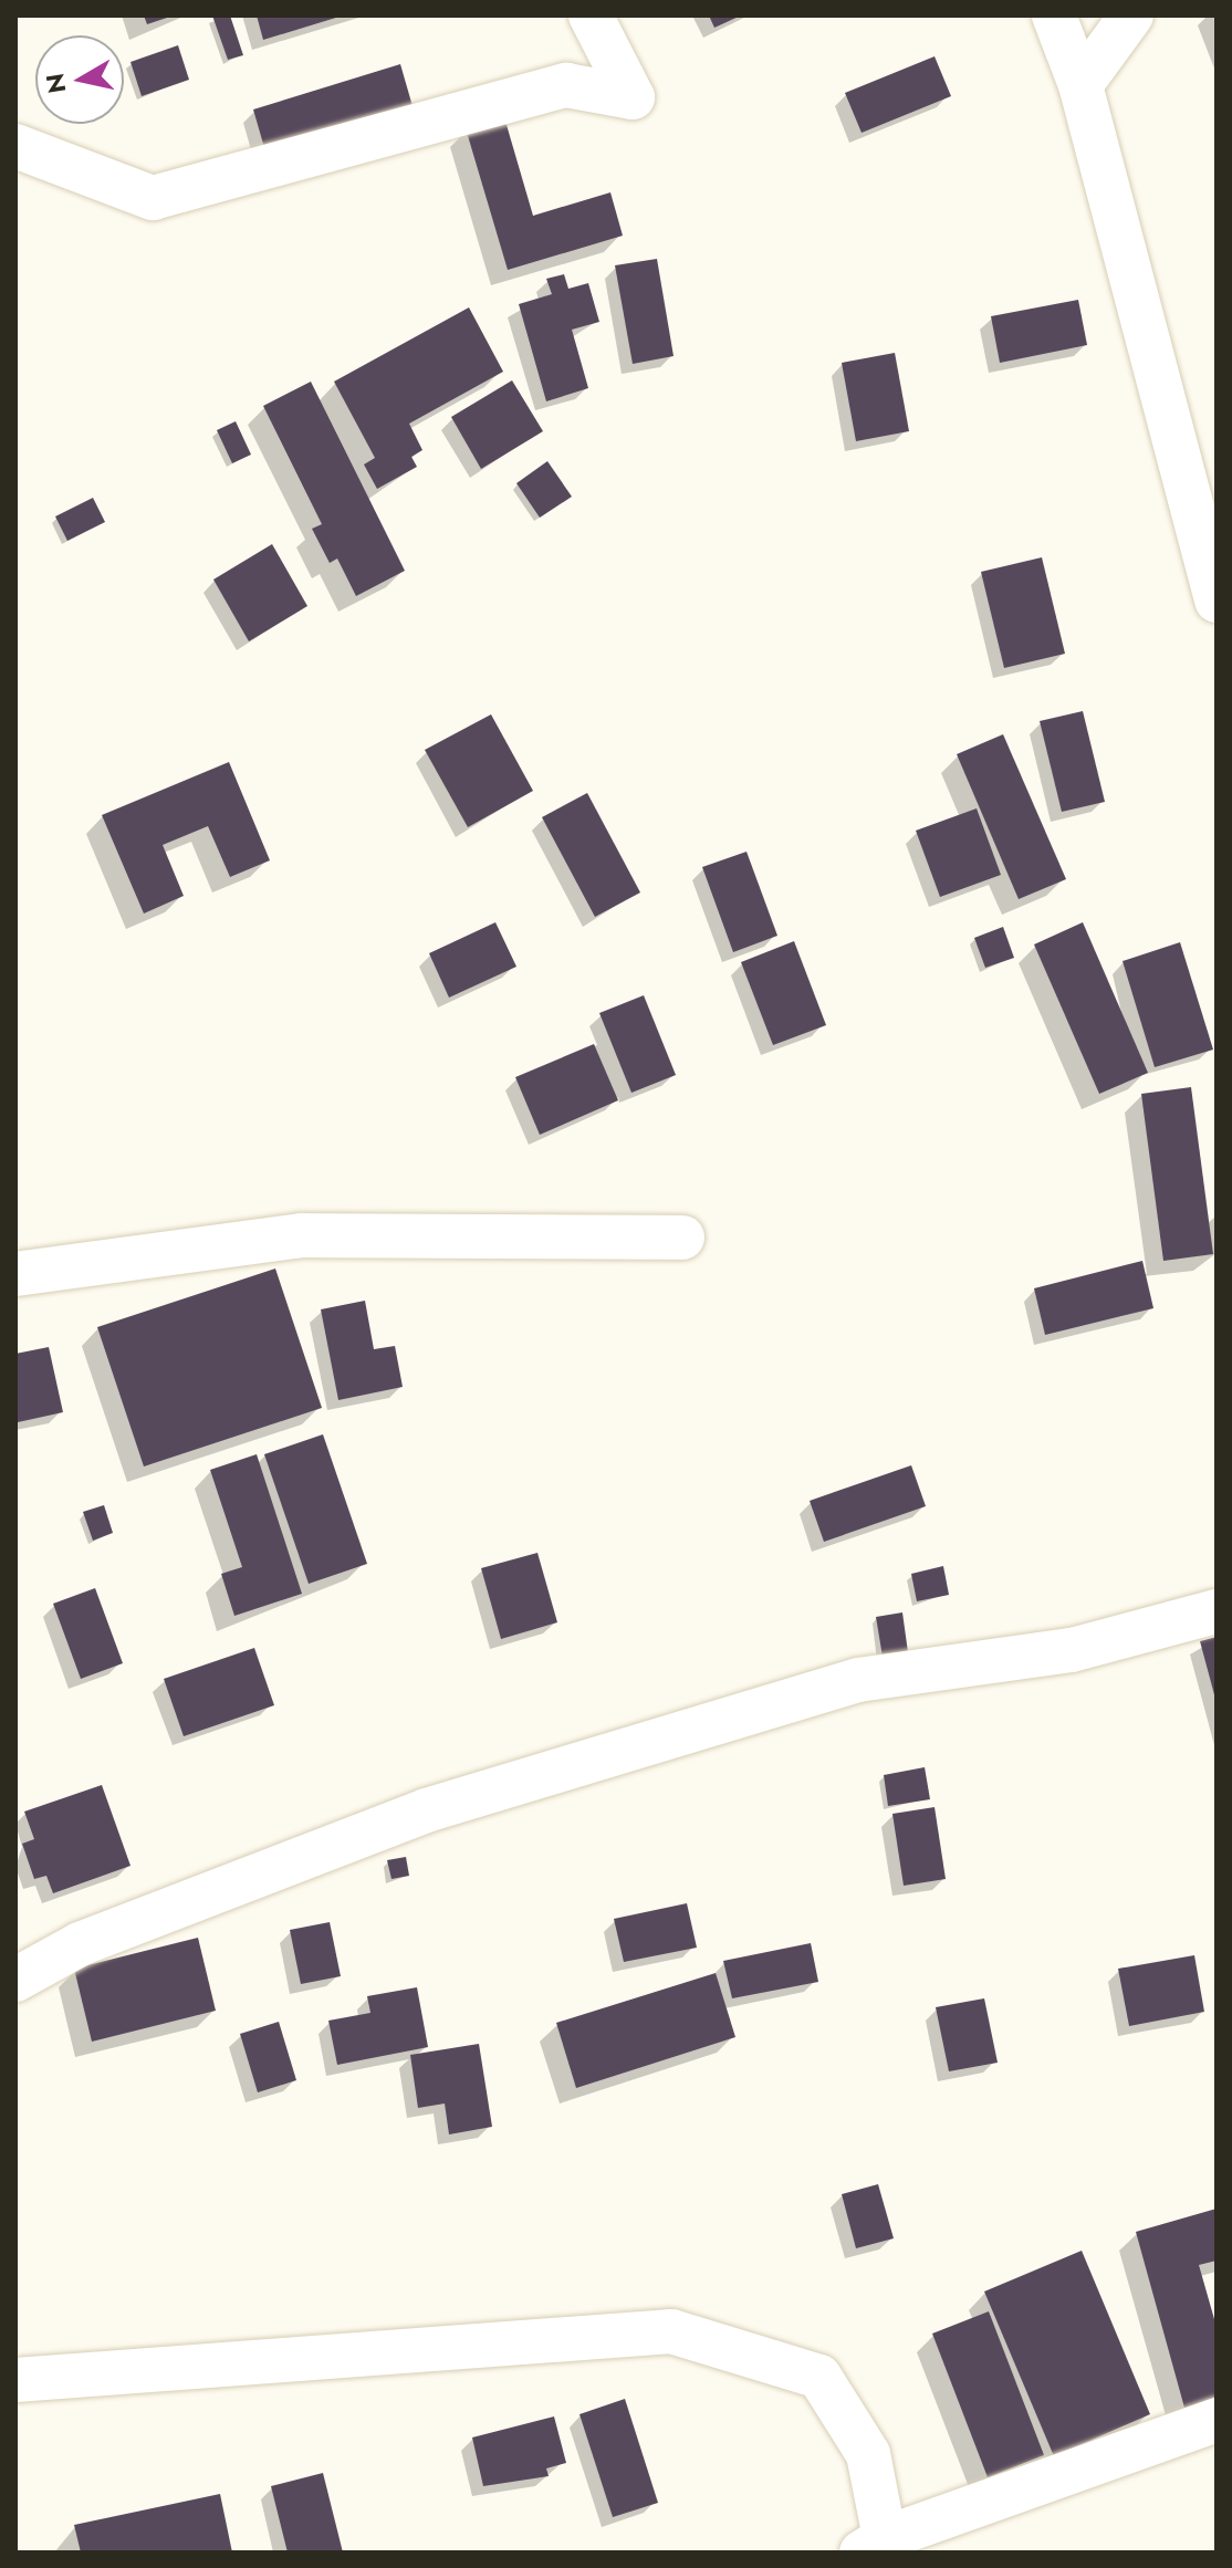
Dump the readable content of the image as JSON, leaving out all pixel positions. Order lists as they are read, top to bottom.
{
  "north": "left"
}
